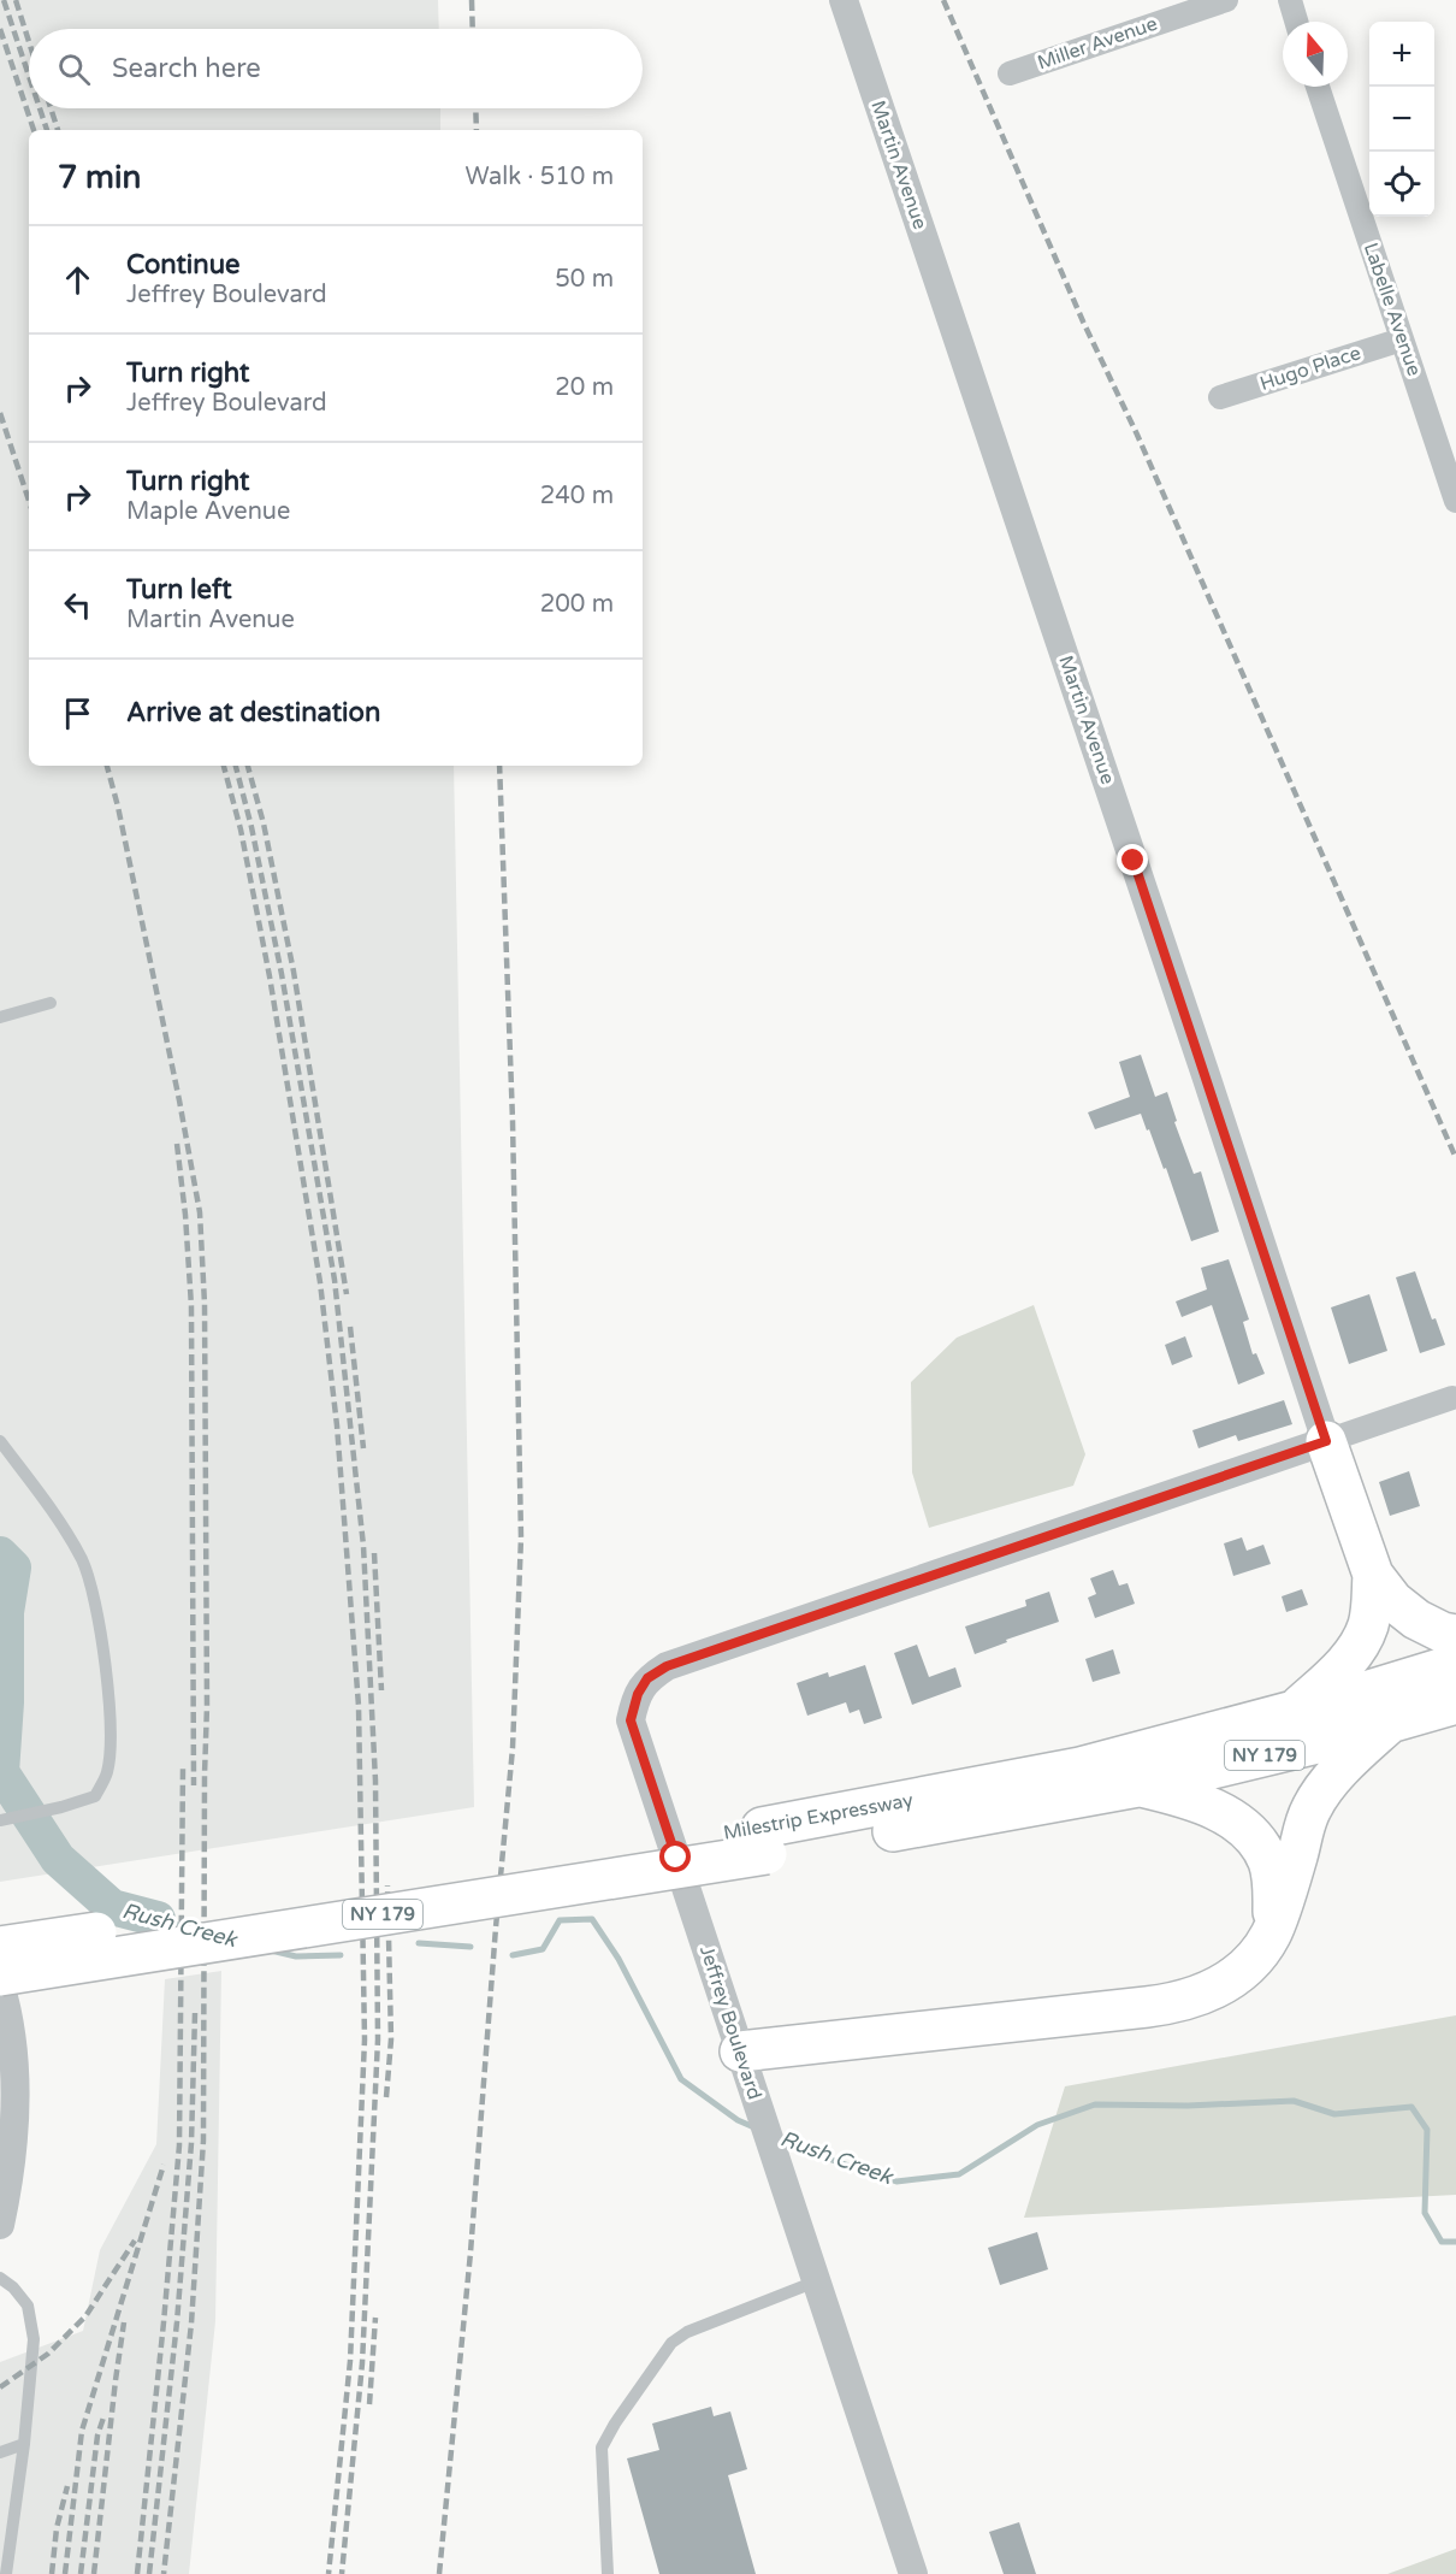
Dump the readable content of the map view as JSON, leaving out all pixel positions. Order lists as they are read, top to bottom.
{
  "streets": {
    "highway": ["NY 179", "Milestrip Expressway"],
    "street": [
      "Miller Avenue",
      "Martin Avenue",
      "Labelle Avenue",
      "Hugo Place",
      "Jeffrey Boulevard"
    ]
  },
  "crossings": [
    ["Martin Avenue", "Jeffrey Boulevard"],
    ["Labelle Avenue", "Hugo Place"]
  ],
  "water": ["Rush Creek"],
  "north": "top",
  "page": {
    "map_buttons": ["+", "−"],
    "search": "Search here",
    "heading": ["7 min", "Walk · 510 m"],
    "list": [
      ["Continue", "Jeffrey Boulevard", "50 m"],
      ["Turn right", "Jeffrey Boulevard", "20 m"],
      ["Turn right", "Maple Avenue", "240 m"],
      ["Turn left", "Martin Avenue", "200 m"],
      "Arrive at destination"
    ]
  }
}
